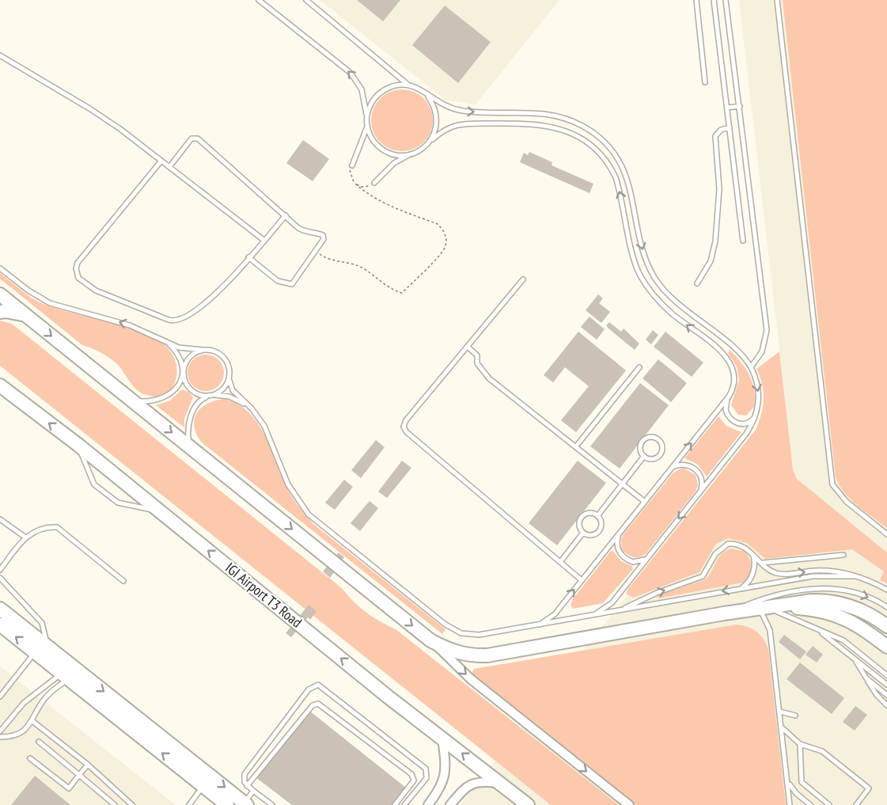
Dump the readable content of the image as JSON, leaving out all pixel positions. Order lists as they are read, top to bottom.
{
  "streets": {
    "main road": ["IGI Airport T3 Road"]
  }
}
